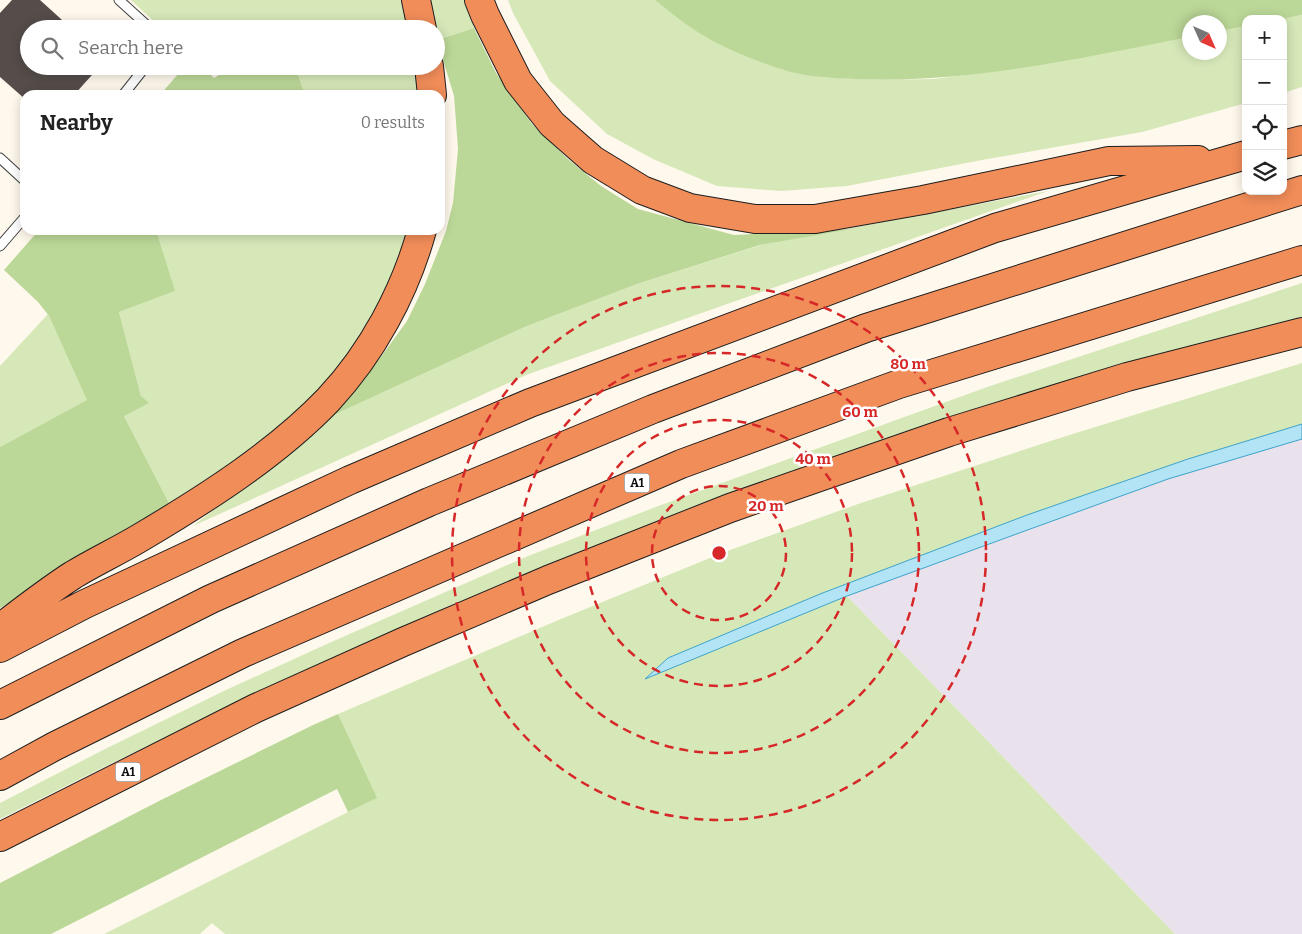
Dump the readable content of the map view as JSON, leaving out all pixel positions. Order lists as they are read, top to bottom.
{
  "streets": {
    "highway": ["A1"]
  },
  "north": "bottom right",
  "page": {
    "map_buttons": ["+", "−"],
    "search": "Search here",
    "heading": ["Nearby", "0 results"]
  },
  "rings": [
    "80 m",
    "60 m",
    "40 m",
    "20 m"
  ]
}
